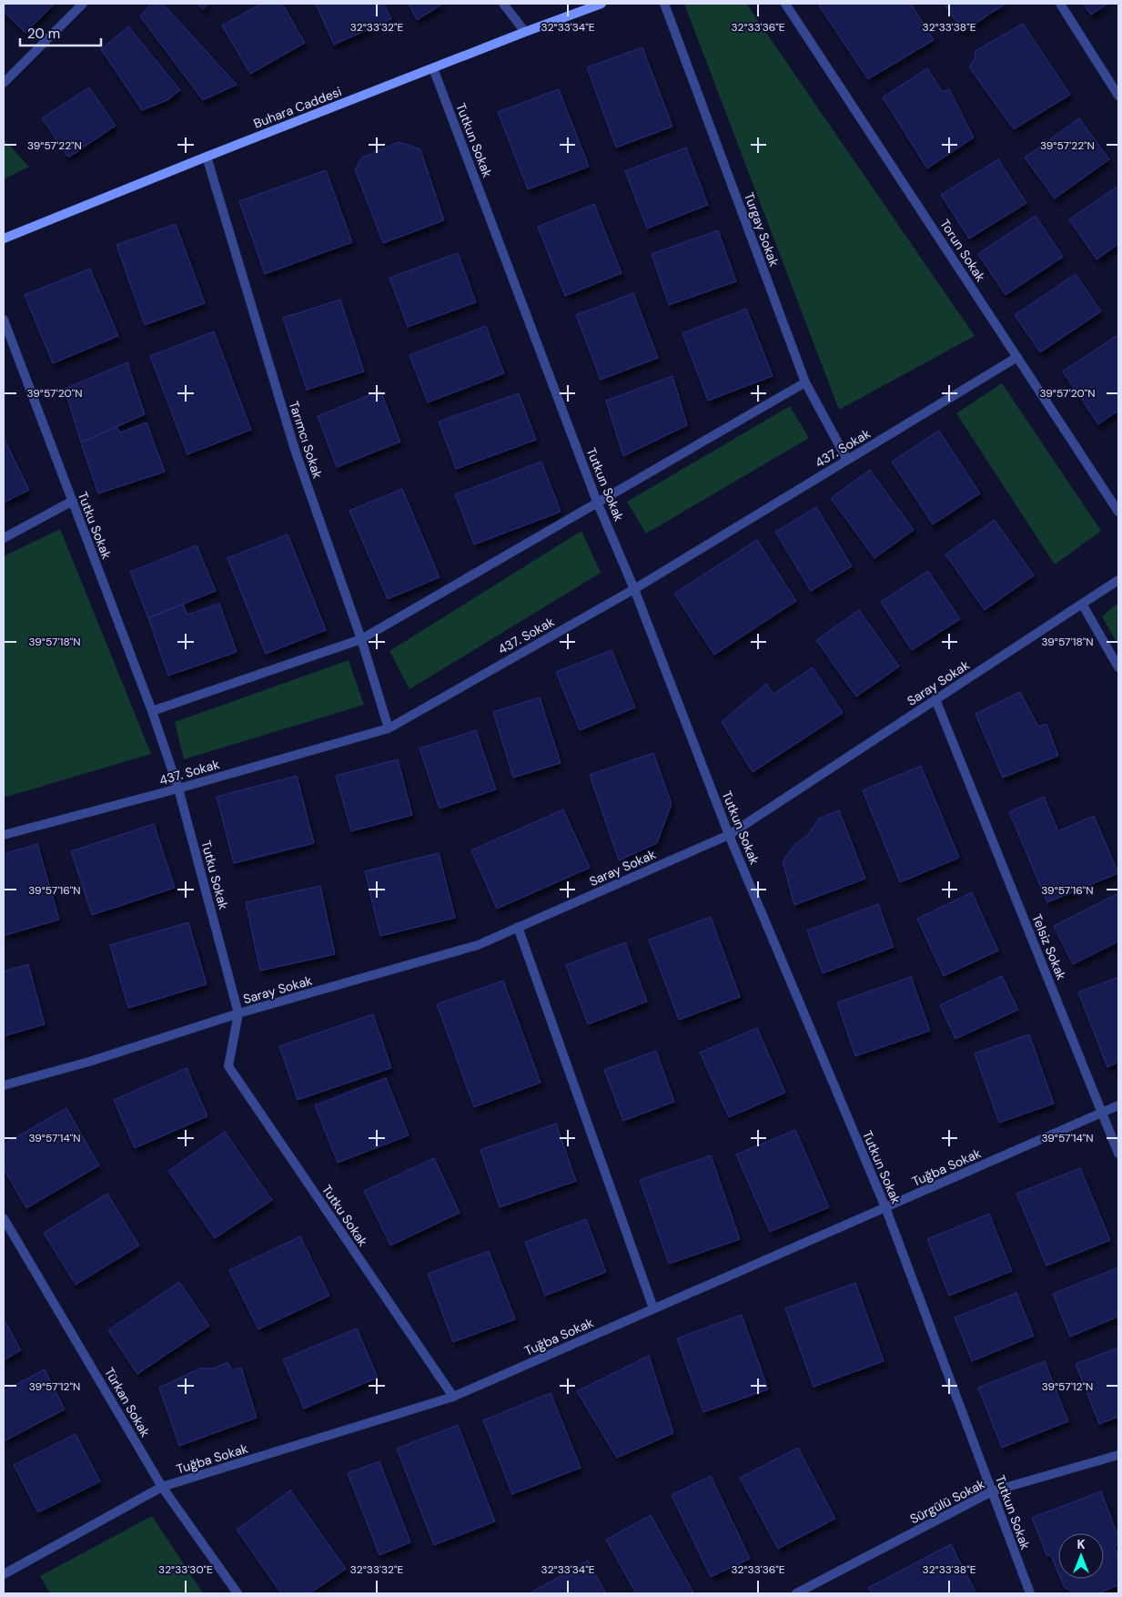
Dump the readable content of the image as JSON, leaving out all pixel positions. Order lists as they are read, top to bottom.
{
  "streets": {
    "main road": ["Buhara Caddesi"],
    "street": [
      "Tutkun Sokak",
      "Turgay Sokak",
      "Torun Sokak",
      "Tarımcı Sokak",
      "437. Sokak",
      "Tutku Sokak",
      "Saray Sokak",
      "Telsiz Sokak",
      "Tuğba Sokak",
      "Türkan Sokak",
      "Sürgülü Sokak"
    ]
  },
  "crossings": [
    ["Buhara Caddesi", "Tutkun Sokak"],
    ["Buhara Caddesi", "Tarımcı Sokak"],
    ["Tutkun Sokak", "437. Sokak"],
    ["Tutkun Sokak", "Saray Sokak"],
    ["Tutkun Sokak", "Tuğba Sokak"],
    ["Tutkun Sokak", "Sürgülü Sokak"],
    ["Turgay Sokak", "437. Sokak"],
    ["Torun Sokak", "437. Sokak"],
    ["Tarımcı Sokak", "437. Sokak"],
    ["437. Sokak", "Tutku Sokak"],
    ["Tutku Sokak", "Saray Sokak"],
    ["Tutku Sokak", "Tuğba Sokak"],
    ["Saray Sokak", "Telsiz Sokak"],
    ["Telsiz Sokak", "Tuğba Sokak"],
    ["Tuğba Sokak", "Türkan Sokak"]
  ],
  "scale_bar": "20 m",
  "north": "top",
  "coordinates": [
    "32°33'32\"E",
    "32°33'34\"E",
    "32°33'36\"E",
    "32°33'38\"E",
    "39°57'22\"N",
    "39°57'20\"N",
    "39°57'18\"N",
    "39°57'16\"N",
    "39°57'14\"N",
    "39°57'12\"N",
    "32°33'30\"E"
  ]
}
